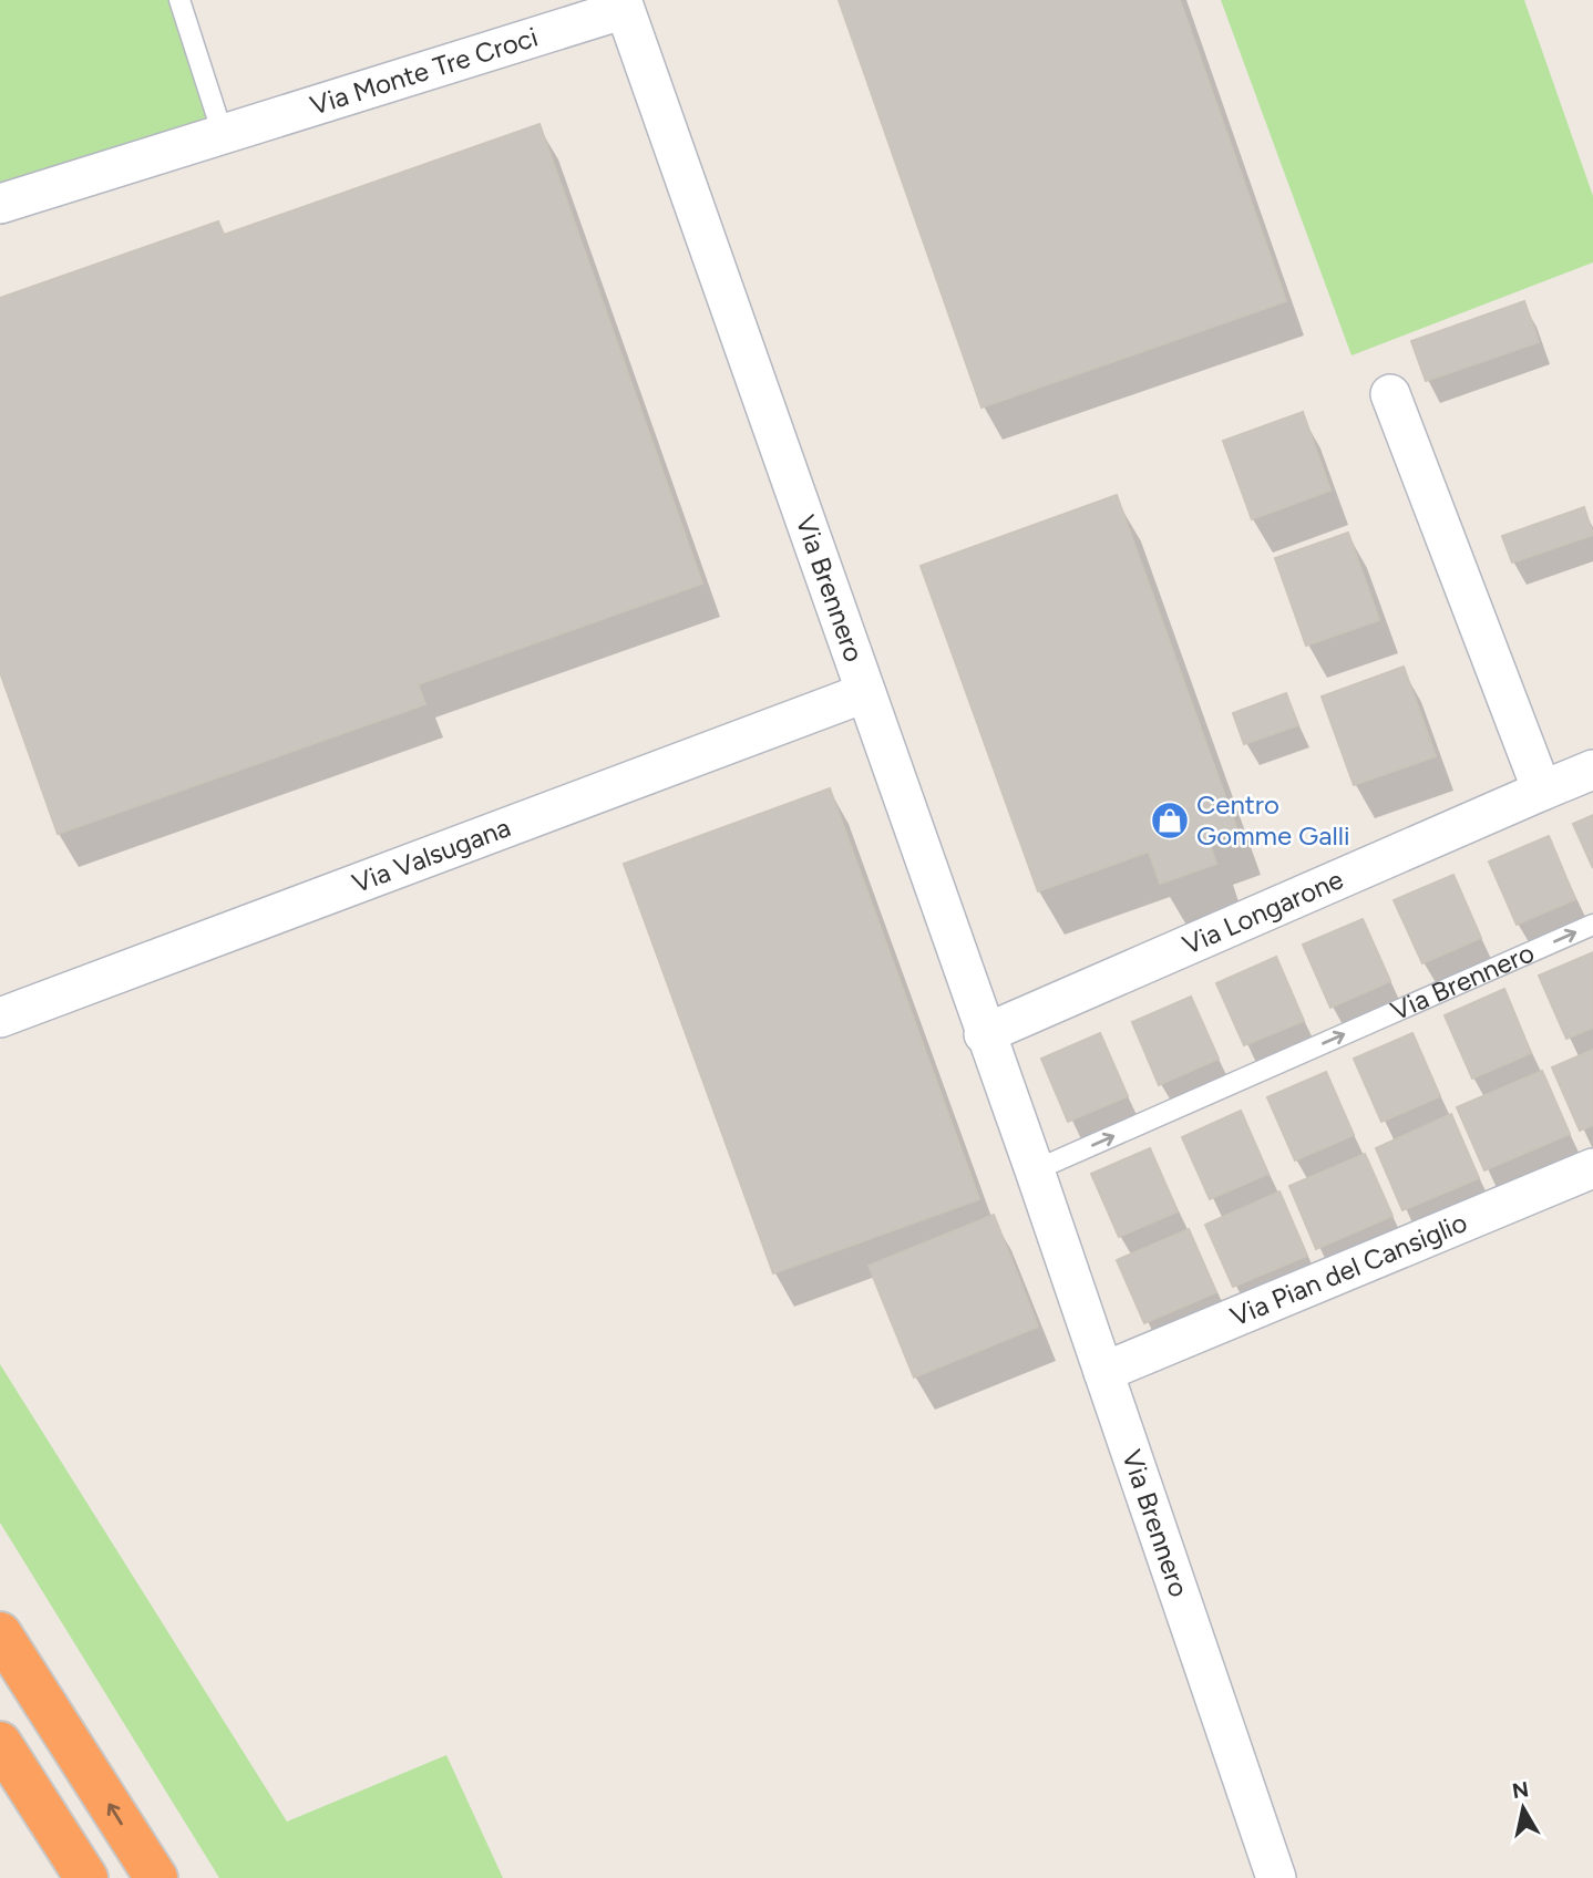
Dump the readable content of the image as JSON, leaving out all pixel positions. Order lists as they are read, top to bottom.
{
  "streets": {
    "street": [
      "Via Monte Tre Croci",
      "Via Brennero",
      "Via Valsugana",
      "Via Longarone",
      "Via Pian del Cansiglio"
    ]
  },
  "crossings": [
    ["Via Monte Tre Croci", "Via Brennero"],
    ["Via Brennero", "Via Valsugana"],
    ["Via Brennero", "Via Longarone"],
    ["Via Brennero", "Via Pian del Cansiglio"]
  ],
  "places": {
    "shop": ["Centro Gomme Galli"]
  },
  "north": "top"
}
